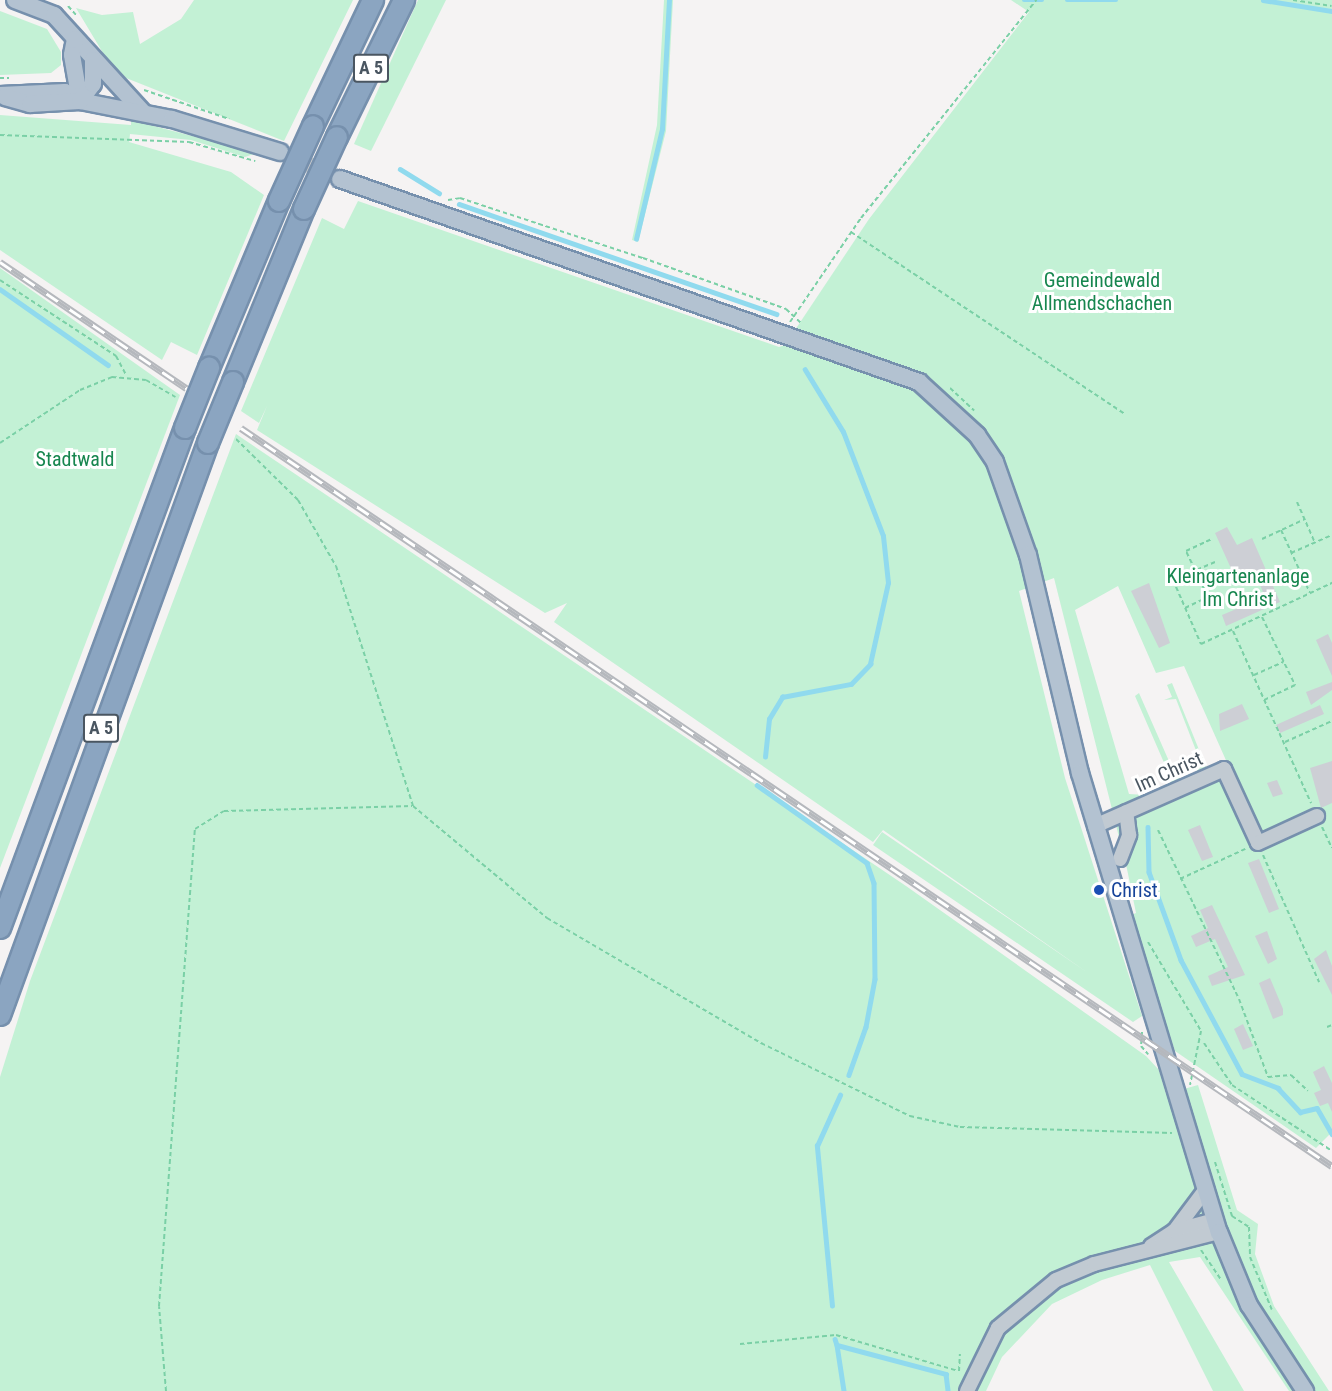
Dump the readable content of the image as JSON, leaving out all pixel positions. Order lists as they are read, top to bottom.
{
  "streets": {
    "highway": ["A 5"],
    "street": ["Im Christ"]
  },
  "parks": ["Gemeindewald Allmendschachen", "Stadtwald", "Kleingartenanlage Im Christ"],
  "places": ["Christ"]
}
